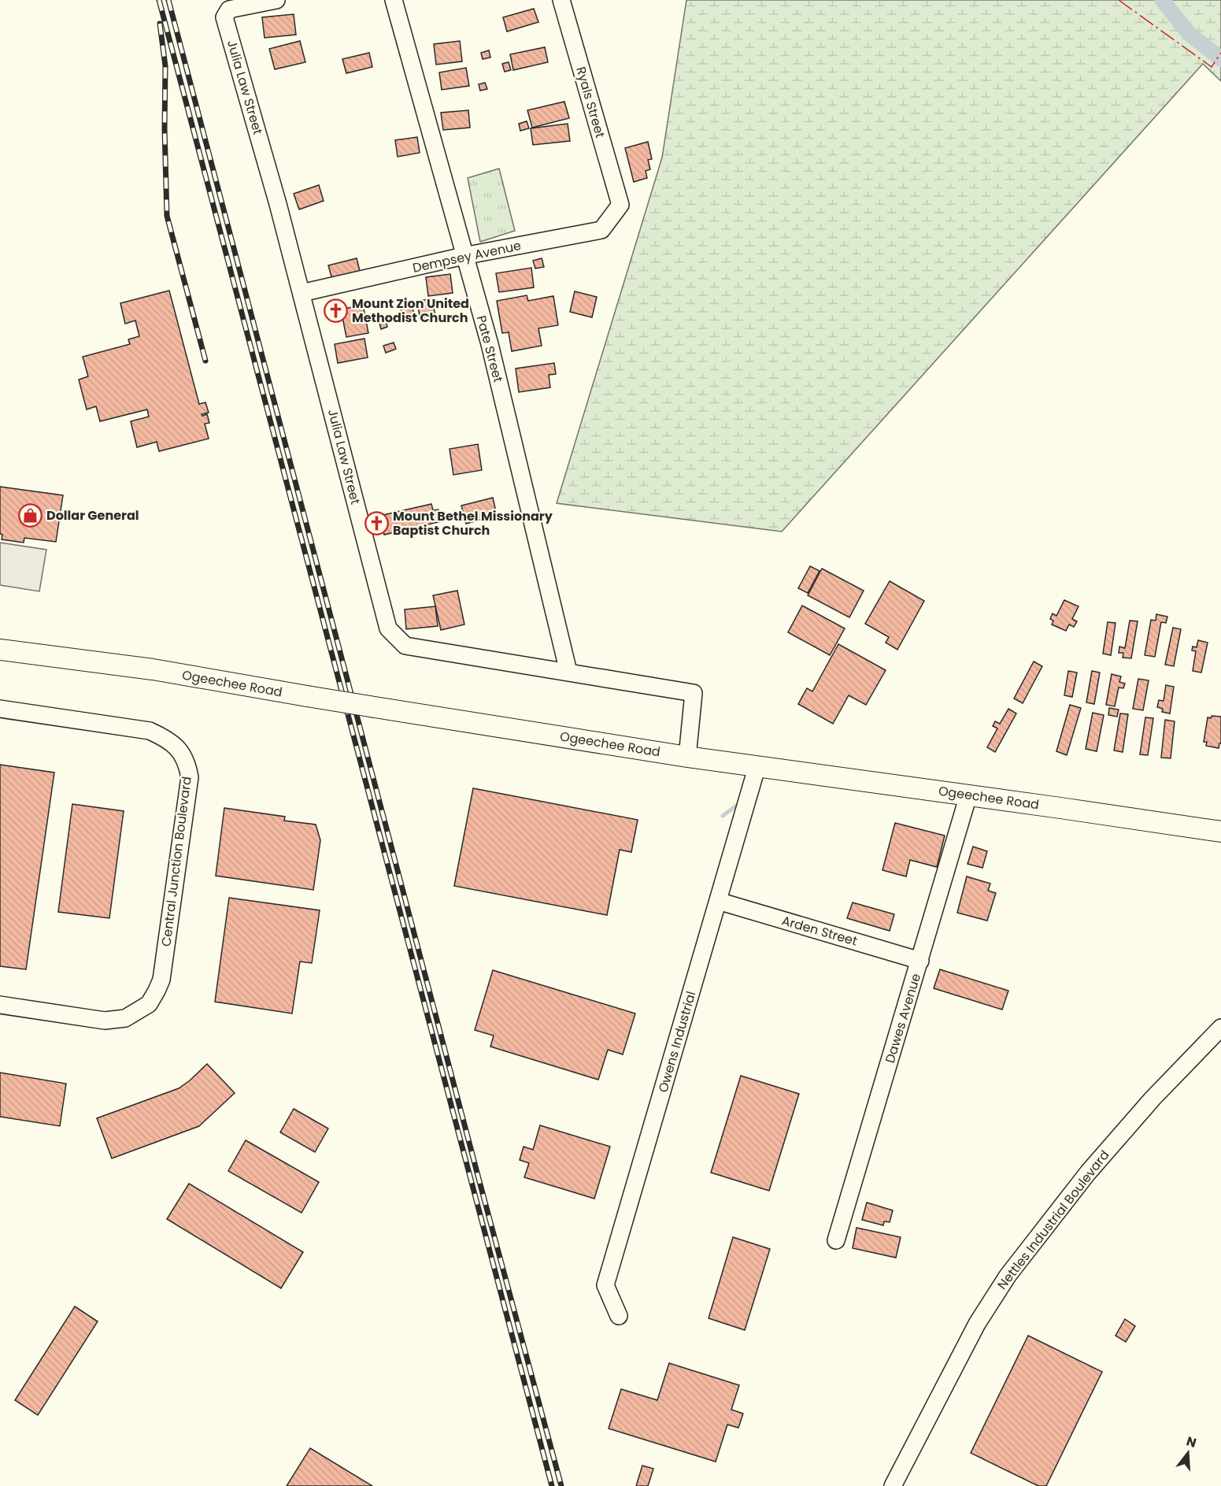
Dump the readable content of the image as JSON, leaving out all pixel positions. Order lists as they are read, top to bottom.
{
  "streets": {
    "main road": ["Ogeechee Road"],
    "street": [
      "Julia Law Street",
      "Ryals Street",
      "Dempsey Avenue",
      "Pate Street",
      "Central Junction Boulevard",
      "Arden Street",
      "Dawes Avenue",
      "Owens Industrial",
      "Nettles Industrial Boulevard"
    ]
  },
  "crossings": [
    ["Julia Law Street", "Dempsey Avenue"],
    ["Julia Law Street", "Pate Street"],
    ["Julia Law Street", "Ogeechee Road"],
    ["Ryals Street", "Dempsey Avenue"],
    ["Dempsey Avenue", "Pate Street"],
    ["Ogeechee Road", "Dawes Avenue"],
    ["Ogeechee Road", "Owens Industrial"],
    ["Arden Street", "Dawes Avenue"],
    ["Arden Street", "Owens Industrial"]
  ],
  "places": {
    "church": ["Mount Zion United Methodist Church", "Mount Bethel Missionary Baptist Church"],
    "shop": ["Dollar General"]
  },
  "north": "top"
}
